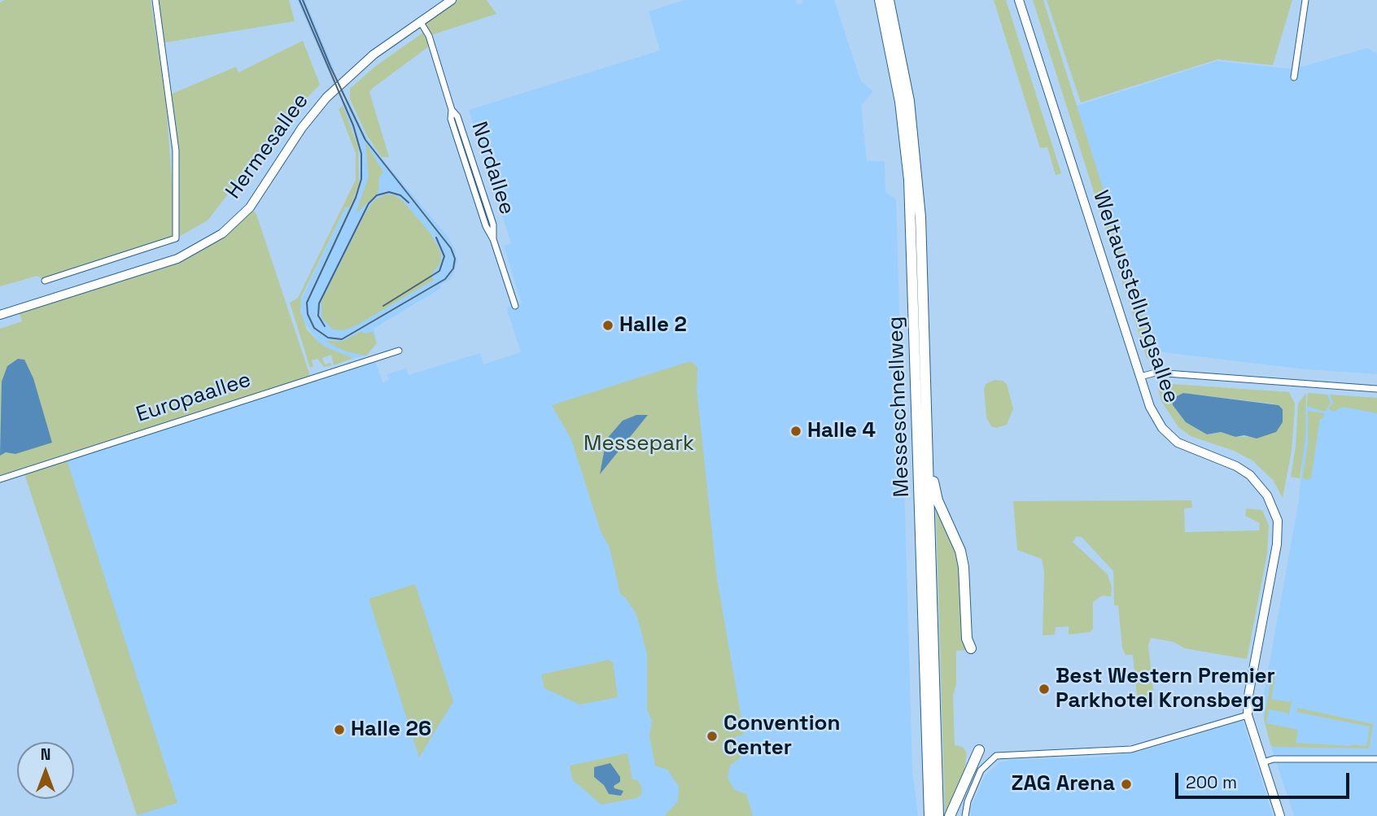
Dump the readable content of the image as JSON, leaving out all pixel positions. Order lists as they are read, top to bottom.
{
  "streets": {
    "highway": ["Messeschnellweg"],
    "main road": ["Hermesallee", "Weltausstellungsallee"],
    "street": ["Nordallee", "Europaallee"]
  },
  "crossings": [
    ["Hermesallee", "Nordallee"]
  ],
  "parks": ["Messepark"],
  "places": [
    "Halle 2",
    "Halle 4",
    "Best Western Premier Parkhotel Kronsberg",
    "Halle 26",
    "Convention Center",
    "ZAG Arena"
  ],
  "scale_bar": "200 m",
  "north": "top"
}
